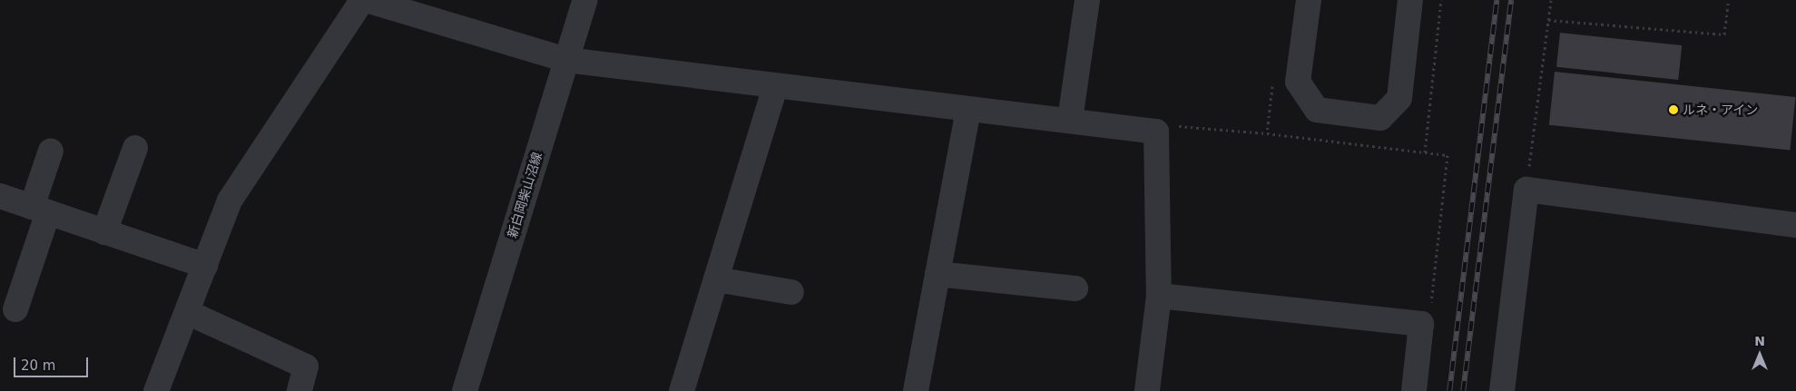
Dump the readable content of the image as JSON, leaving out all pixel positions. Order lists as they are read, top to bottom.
{
  "streets": {
    "street": ["新白岡柴山沼線"]
  },
  "places": ["ルネ・アイン"],
  "scale_bar": "20 m",
  "north": "top"
}
